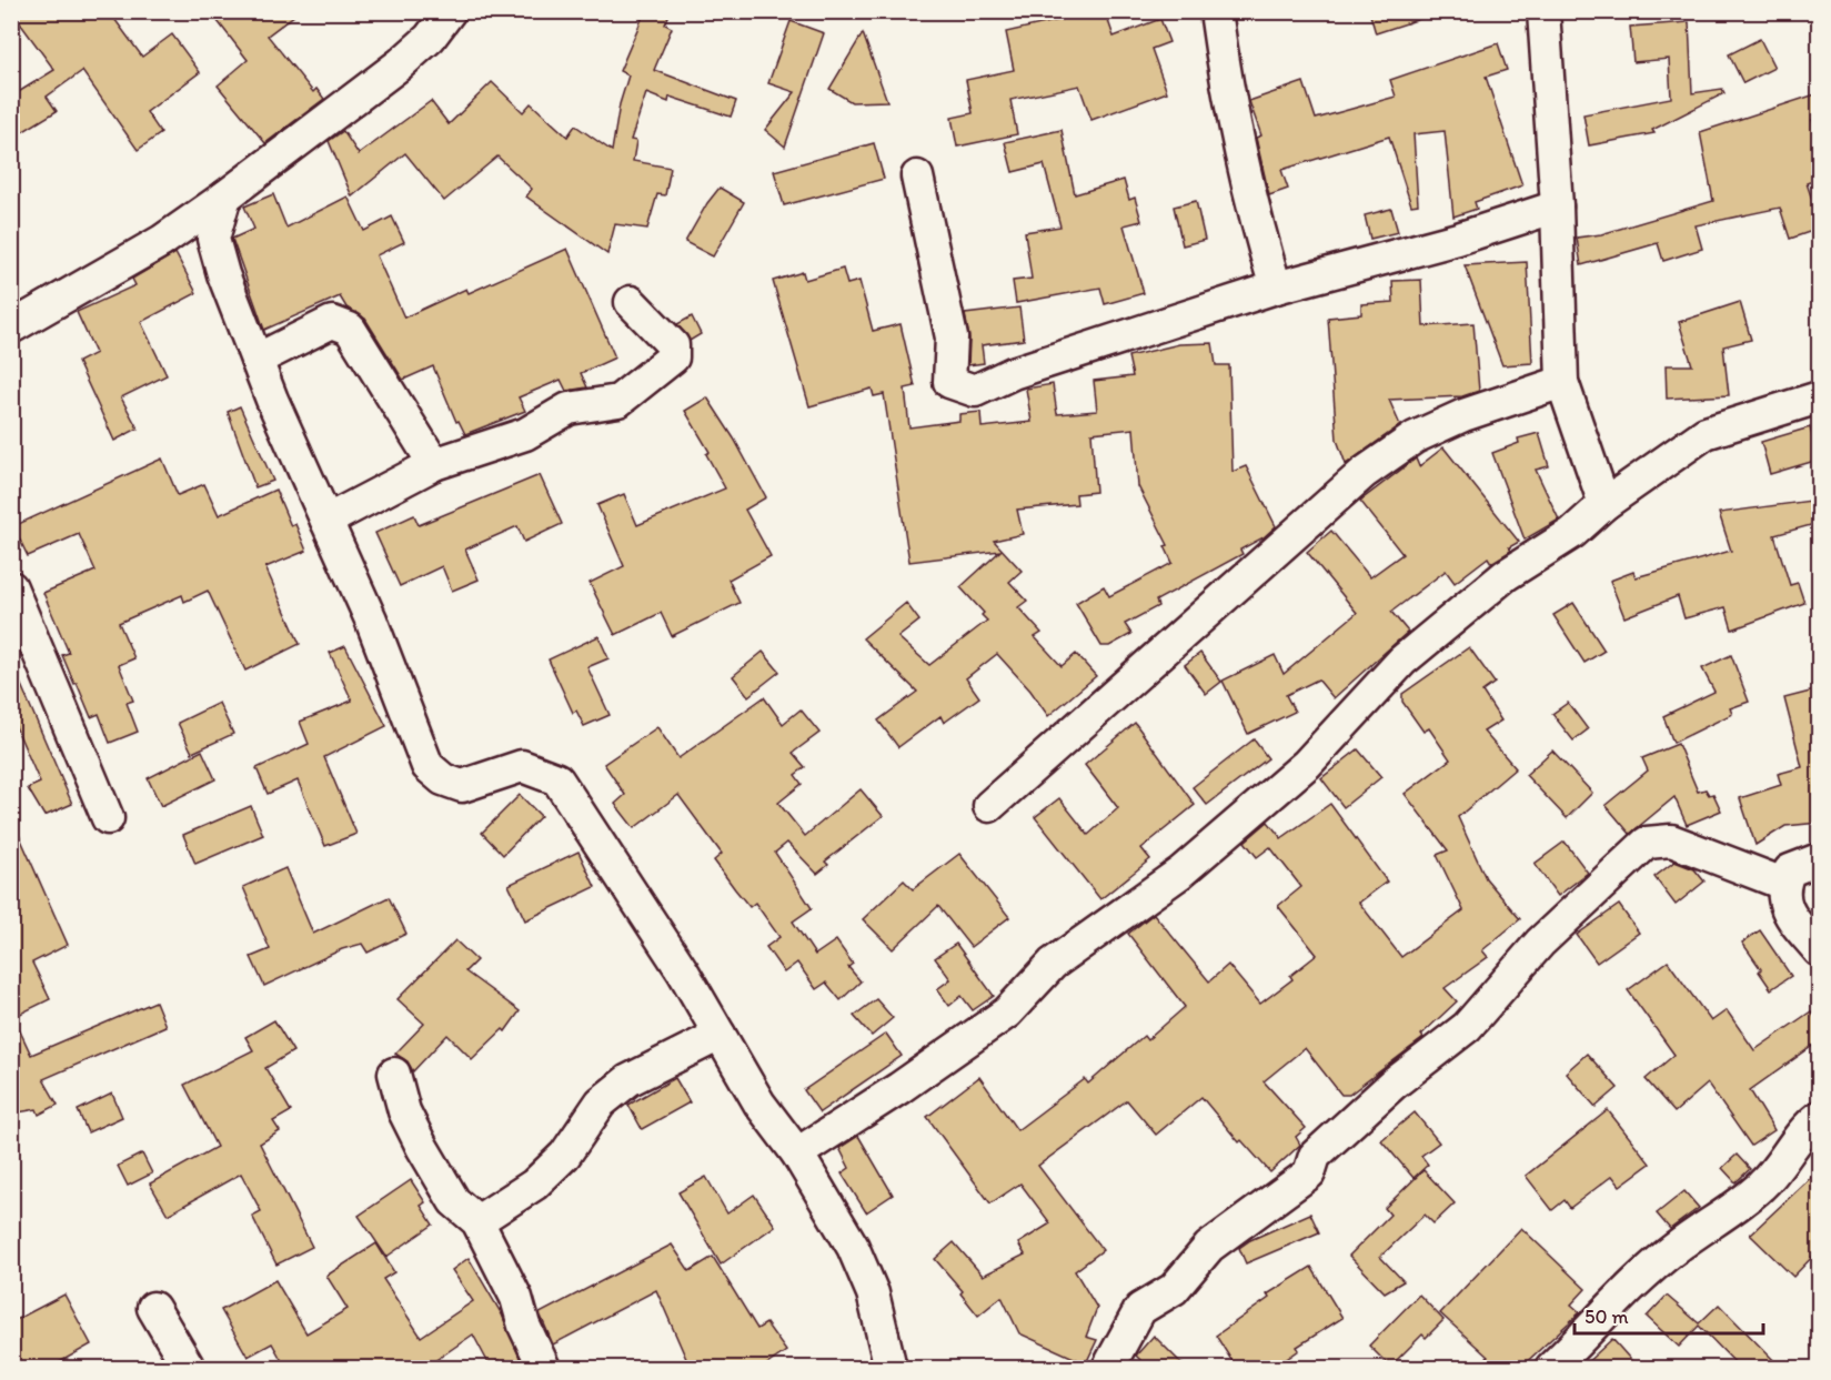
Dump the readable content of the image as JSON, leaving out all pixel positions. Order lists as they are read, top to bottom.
{
  "scale_bar": "50 m"
}
